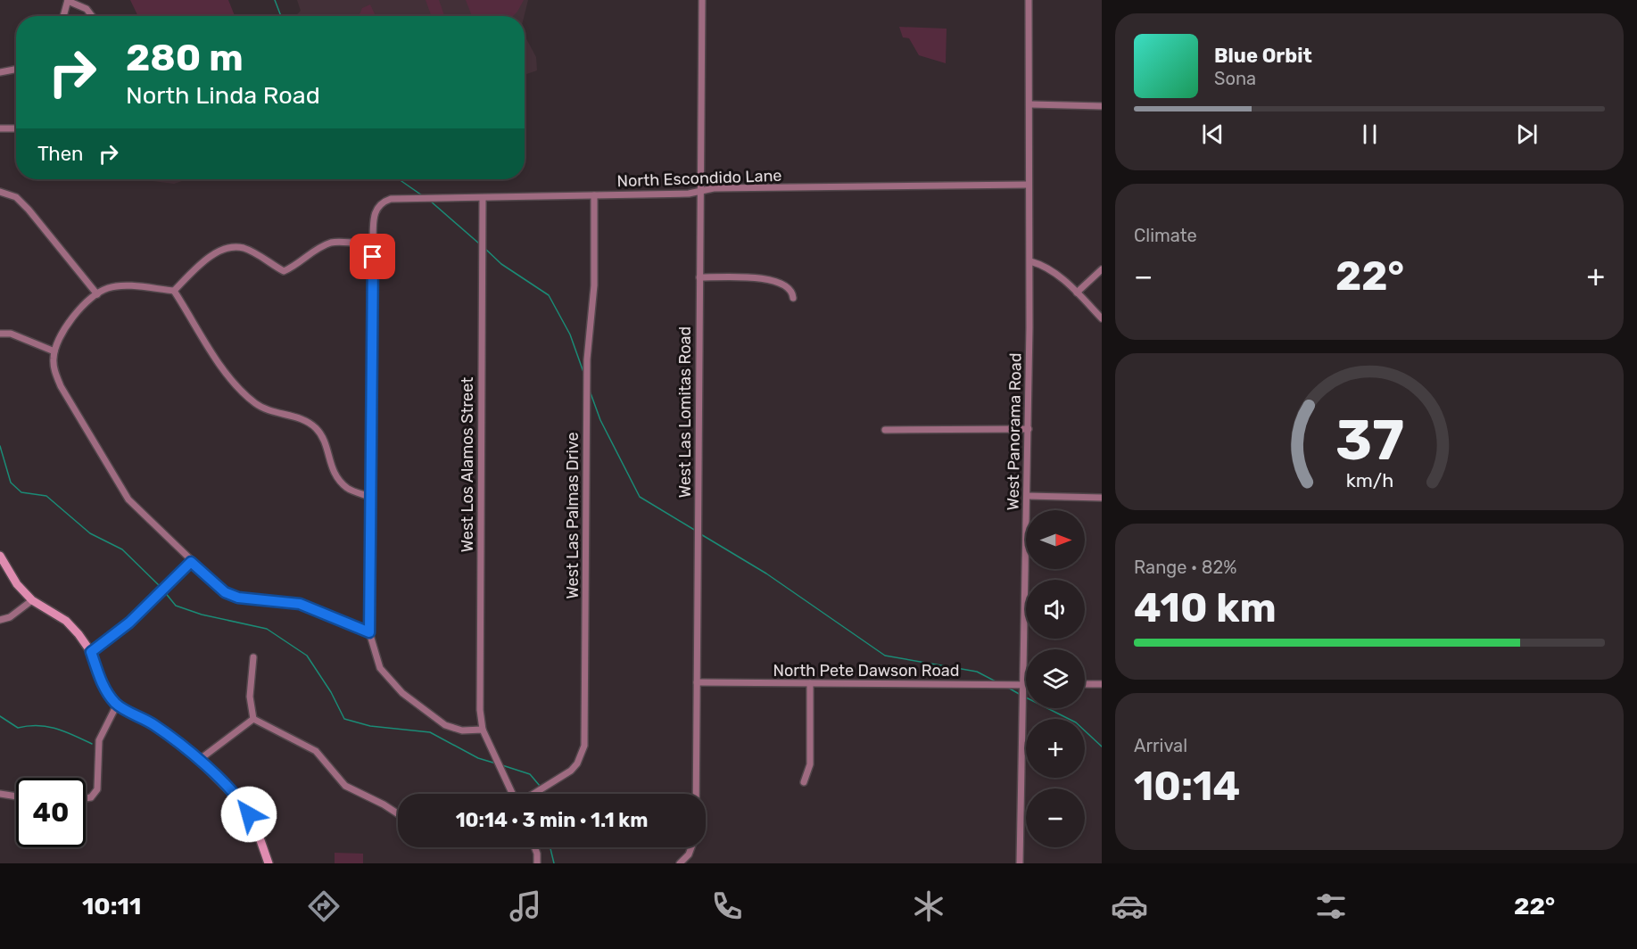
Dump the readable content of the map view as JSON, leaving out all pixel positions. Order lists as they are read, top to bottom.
{
  "streets": {
    "street": [
      "North Escondido Lane",
      "West Las Lomitas Road",
      "West Panorama Road",
      "West Los Alamos Street",
      "West Las Palmas Drive",
      "North Pete Dawson Road"
    ]
  },
  "crossings": [
    ["North Escondido Lane", "West Las Lomitas Road"],
    ["North Escondido Lane", "West Panorama Road"],
    ["North Escondido Lane", "West Los Alamos Street"],
    ["North Escondido Lane", "West Las Palmas Drive"],
    ["West Las Lomitas Road", "North Pete Dawson Road"],
    ["West Panorama Road", "North Pete Dawson Road"]
  ],
  "north": "right",
  "page": {
    "turn": ["280 m", "North Linda Road"],
    "song": ["Blue Orbit", "Sona"],
    "then": "Then",
    "tile": [
      "Climate",
      ["Range · 82%", "410 km"],
      ["Arrival", "10:14"]
    ],
    "heat": ["−", "22°", "+"],
    "map_buttons": ["+", "−"],
    "limit": "40",
    "trip": "10:14 · 3 min · 1.1 km",
    "tabs": ["10:11", "22°"],
    "gauge": ["37", "km/h"]
  }
}
